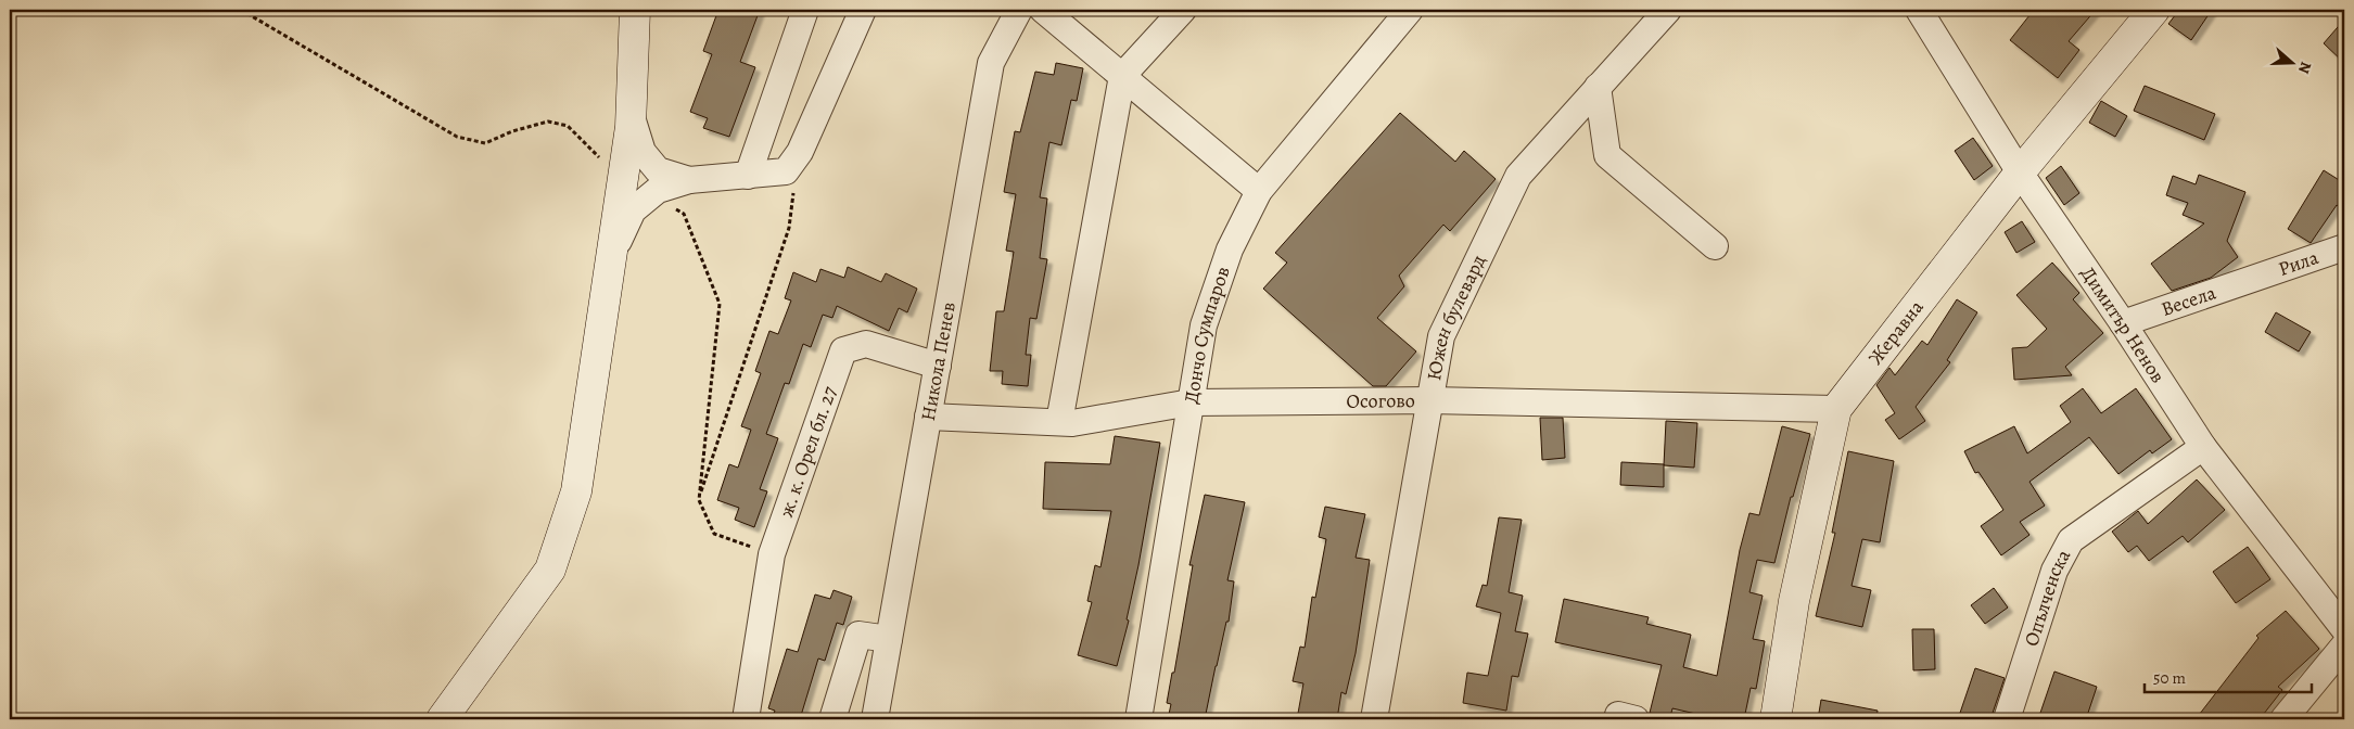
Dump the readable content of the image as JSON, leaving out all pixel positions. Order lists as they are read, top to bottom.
{
  "streets": {
    "street": [
      "Рила",
      "Весела",
      "Южен булевард",
      "Димитър Ненов",
      "Жеравна",
      "Дончо Сумпаров",
      "Никола Пенев",
      "Осогово",
      "ж. к. Орел бл. 27",
      "Опълченска"
    ]
  },
  "crossings": [
    ["Рила", "Весела"],
    ["Весела", "Димитър Ненов"],
    ["Южен булевард", "Осогово"],
    ["Димитър Ненов", "Жеравна"],
    ["Димитър Ненов", "Опълченска"],
    ["Жеравна", "Осогово"],
    ["Дончо Сумпаров", "Осогово"],
    ["Никола Пенев", "Осогово"],
    ["Никола Пенев", "ж. к. Орел бл. 27"]
  ],
  "scale_bar": "50 m",
  "north": "right"
}
